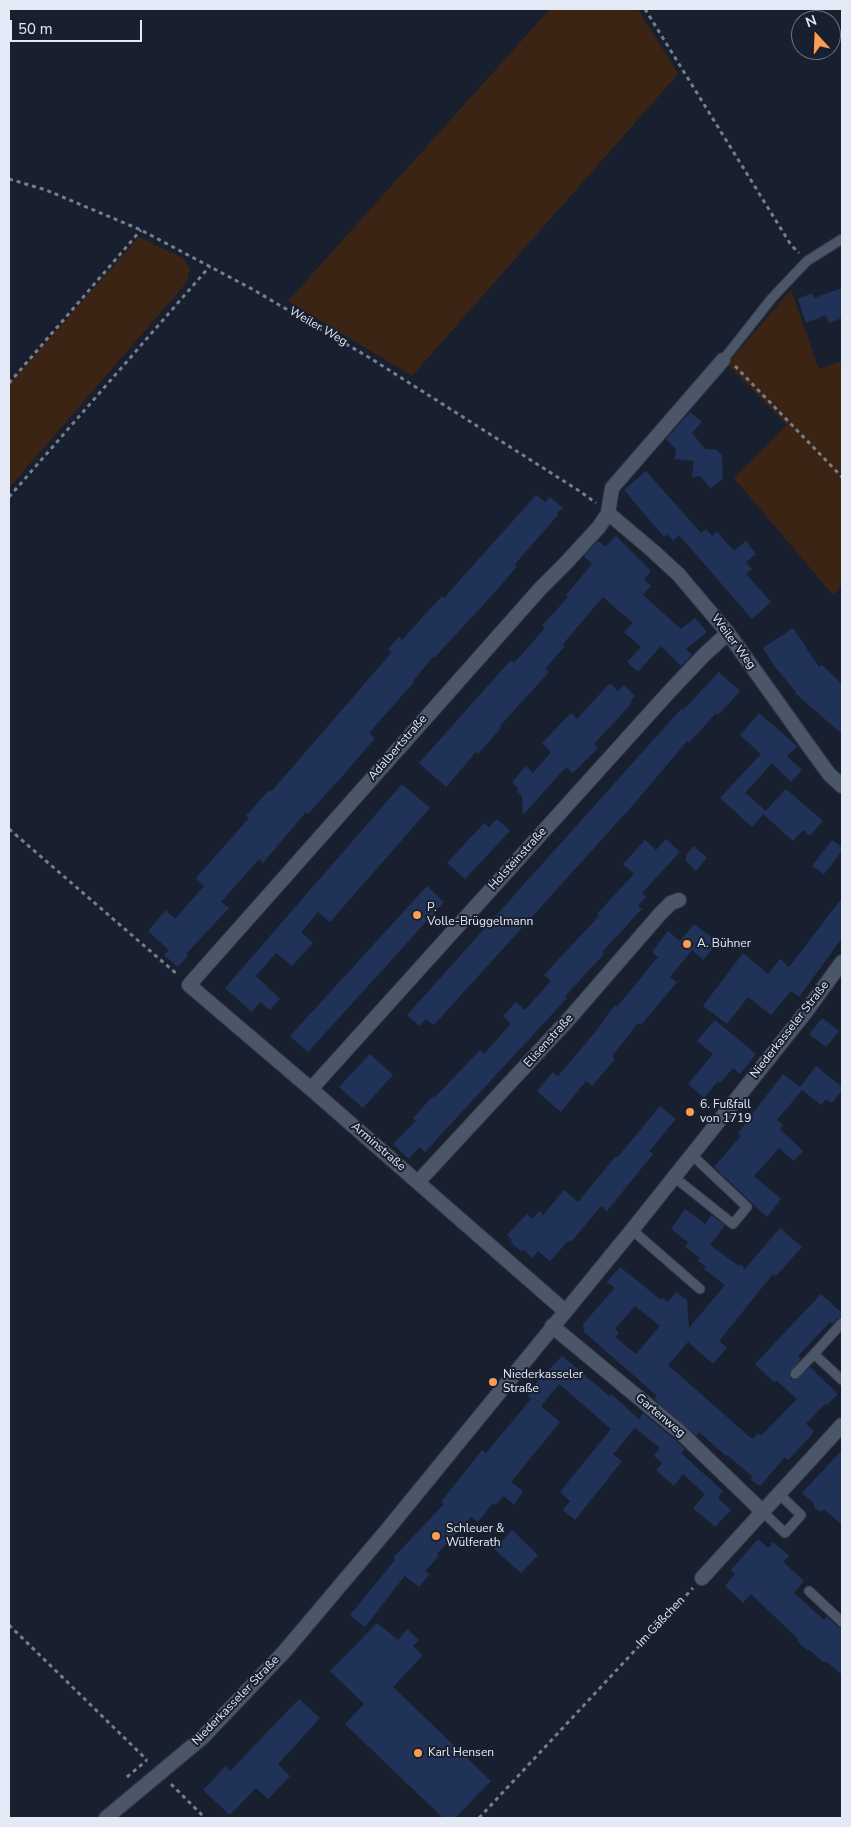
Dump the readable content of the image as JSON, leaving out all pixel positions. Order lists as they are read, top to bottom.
{
  "streets": {
    "street": [
      "Weiler Weg",
      "Adalbertstraße",
      "Holsteinstraße",
      "Niederkasseler Straße",
      "Elisenstraße",
      "Arminstraße",
      "Gartenweg"
    ],
    "path": ["Im Gäßchen"]
  },
  "crossings": [
    ["Weiler Weg", "Adalbertstraße"],
    ["Weiler Weg", "Holsteinstraße"],
    ["Adalbertstraße", "Arminstraße"],
    ["Holsteinstraße", "Arminstraße"],
    ["Niederkasseler Straße", "Arminstraße"],
    ["Niederkasseler Straße", "Gartenweg"],
    ["Elisenstraße", "Arminstraße"]
  ],
  "places": [
    "P. Volle-Brüggelmann",
    "A. Bühner",
    "6. Fußfall von 1719",
    "Niederkasseler Straße",
    "Schleuer & Wülferath",
    "Karl Hensen"
  ],
  "scale_bar": "50 m",
  "north": "top"
}
